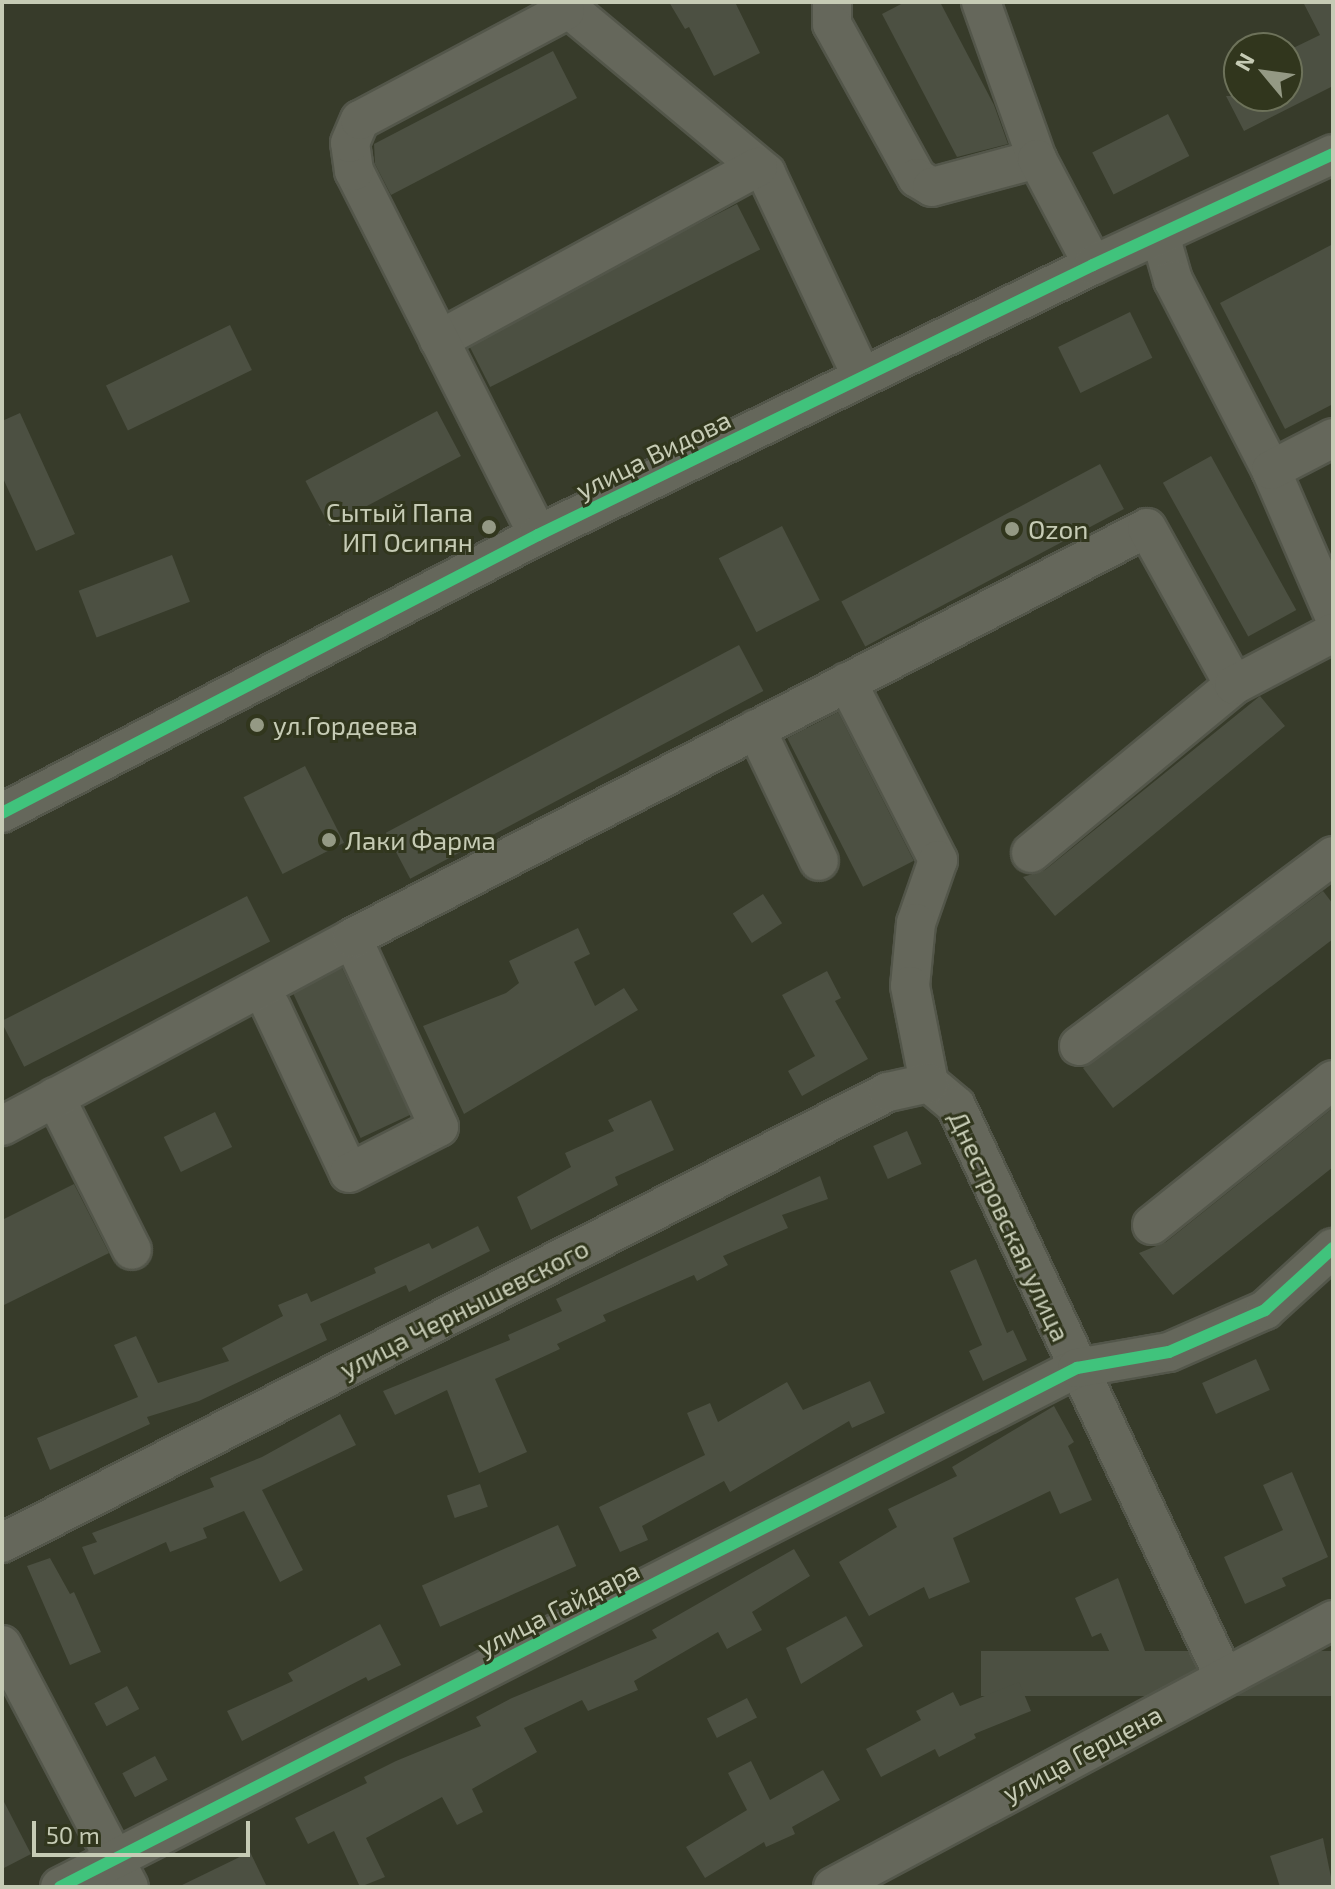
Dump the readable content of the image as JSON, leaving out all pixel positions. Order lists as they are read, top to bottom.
{
  "streets": {
    "street": [
      "улица Видова",
      "Днестровская улица",
      "улица Чернышевского",
      "улица Гайдара",
      "улица Герцена"
    ]
  },
  "crossings": [
    ["Днестровская улица", "улица Чернышевского"],
    ["Днестровская улица", "улица Гайдара"],
    ["Днестровская улица", "улица Герцена"]
  ],
  "places": [
    "Сытый Папа ИП Осипян",
    "Ozon",
    "ул.Гордеева",
    "Лаки Фарма"
  ],
  "scale_bar": "50 m",
  "north": "top left"
}
